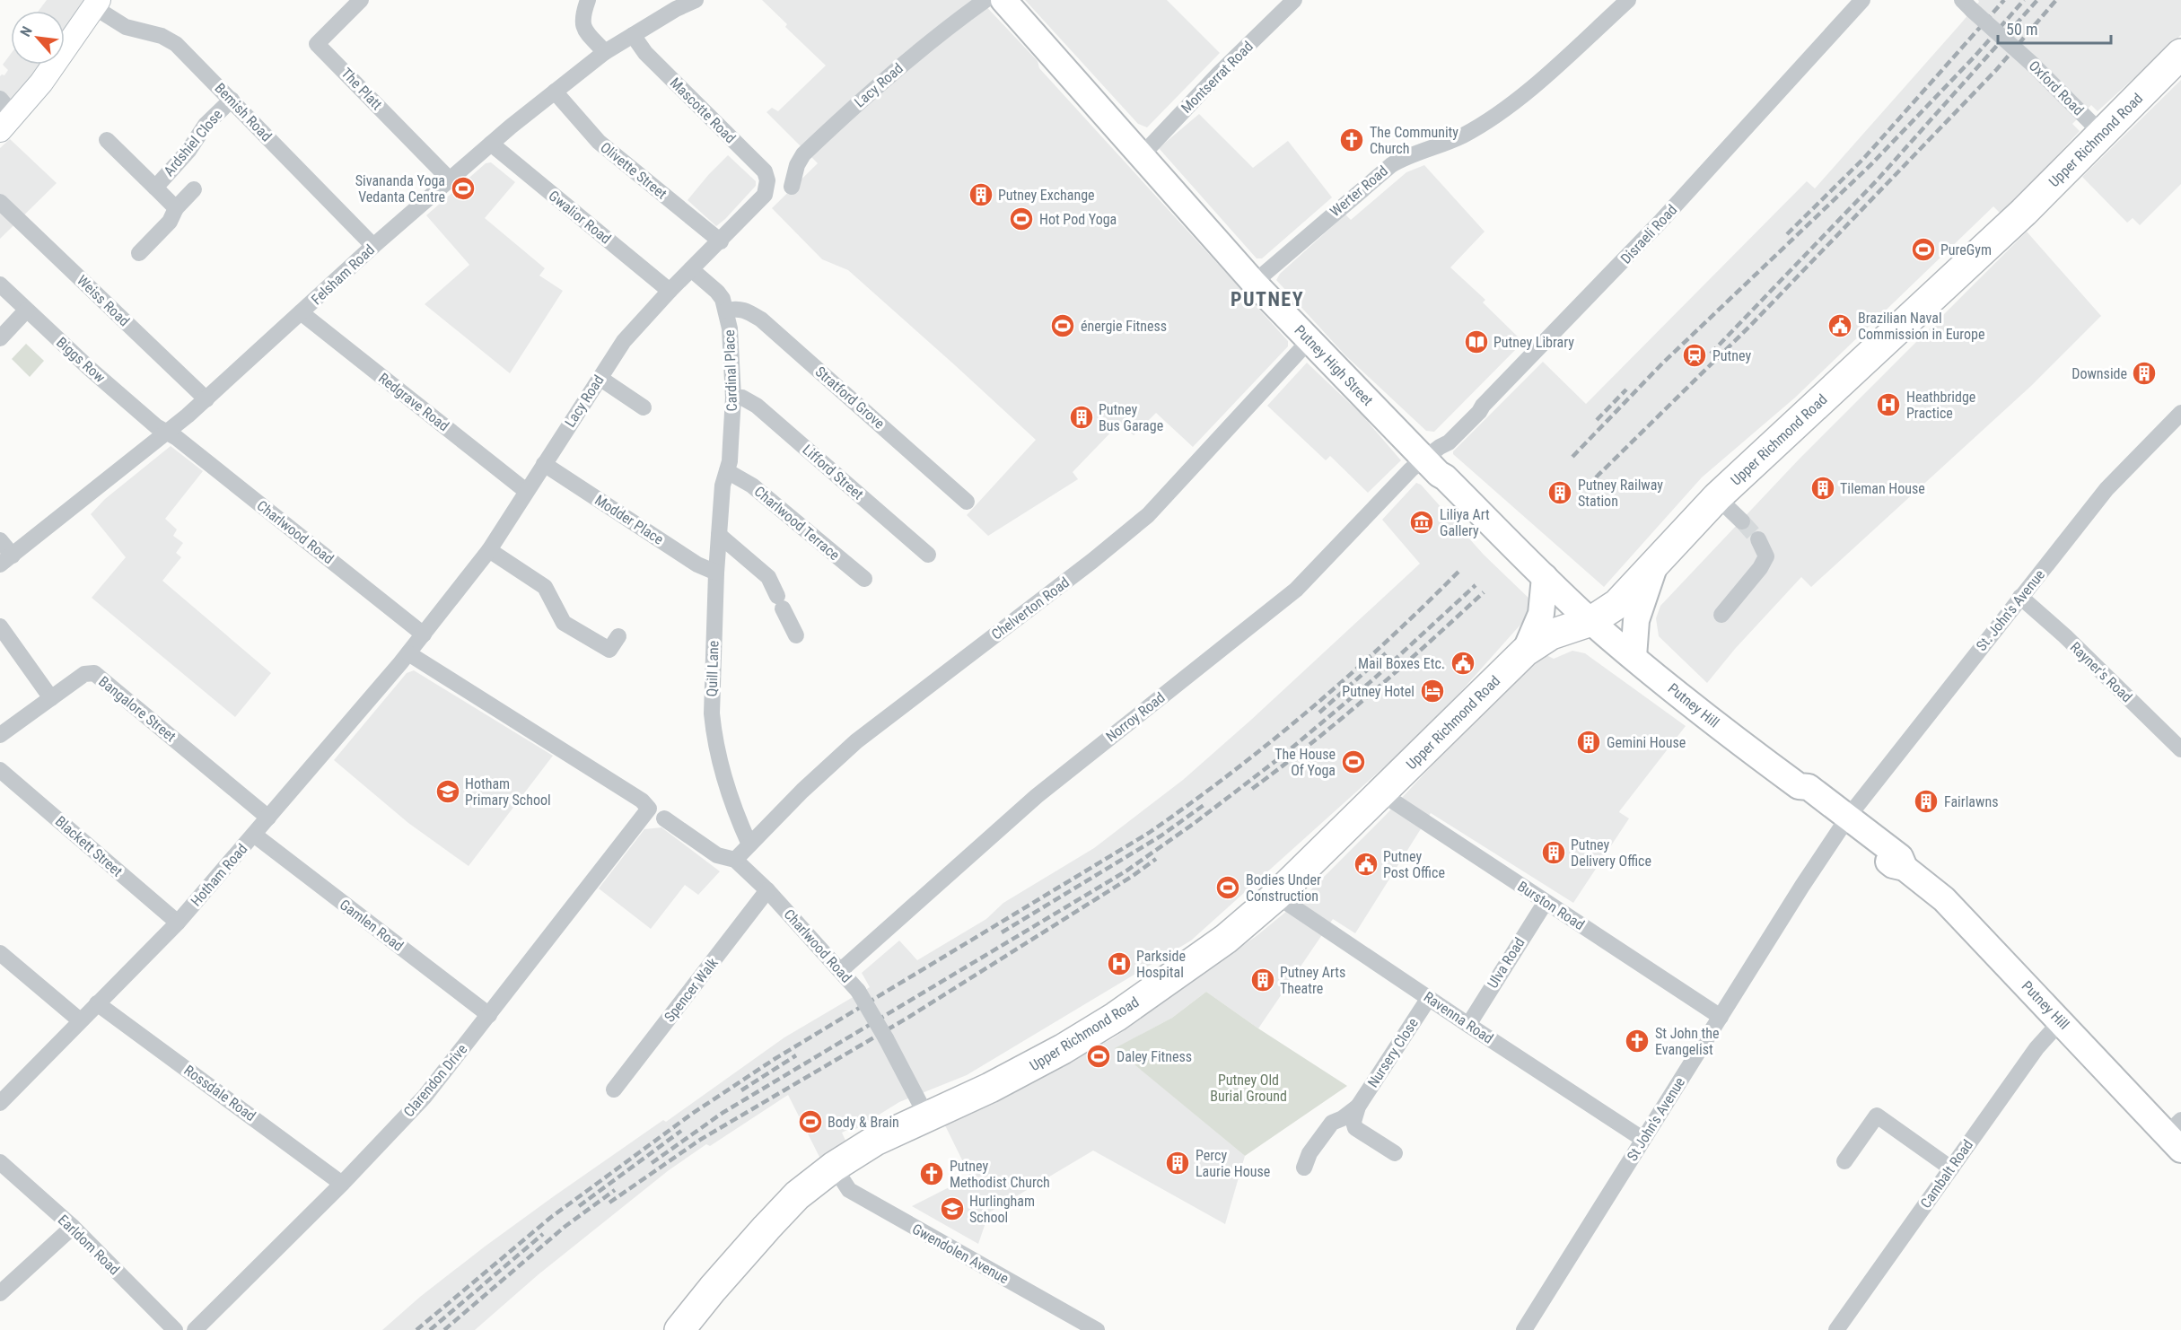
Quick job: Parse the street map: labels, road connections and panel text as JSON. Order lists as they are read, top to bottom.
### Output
{
  "streets": {
    "highway": ["Upper Richmond Road"],
    "main road": ["Putney High Street", "Putney Hill"],
    "street": [
      "Montserrat Road",
      "Lacy Road",
      "Oxford Road",
      "The Platt",
      "Mascotte Road",
      "Bemish Road",
      "Ardshiel Close",
      "Olivette Street",
      "Werter Road",
      "Gwalior Road",
      "Disraeli Road",
      "Felsham Road",
      "Weiss Road",
      "Biggs Row",
      "Cardinal Place",
      "Stratford Grove",
      "Redgrave Road",
      "Lifford Street",
      "Modder Place",
      "Charlwood Terrace",
      "Charlwood Road",
      "Chelverton Road",
      "St. John's Avenue",
      "Quill Lane",
      "Rayner's Road",
      "Bangalore Street",
      "Norroy Road",
      "Blackett Street",
      "Hotham Road",
      "Burston Road",
      "Gamlen Road",
      "Ulva Road",
      "Spencer Walk",
      "Ravenna Road",
      "Nursery Close",
      "Clarendon Drive",
      "Rossdale Road",
      "St John's Avenue",
      "Cambalt Road",
      "Earldom Road",
      "Gwendolen Avenue"
    ]
  },
  "crossings": [
    ["Montserrat Road", "Putney High Street"],
    ["Lacy Road", "Mascotte Road"],
    ["Lacy Road", "Olivette Street"],
    ["Lacy Road", "Gwalior Road"],
    ["Lacy Road", "Cardinal Place"],
    ["Lacy Road", "Redgrave Road"],
    ["Lacy Road", "Modder Place"],
    ["Lacy Road", "Charlwood Road"],
    ["Lacy Road", "Hotham Road"],
    ["Oxford Road", "Upper Richmond Road"],
    ["The Platt", "Felsham Road"],
    ["Mascotte Road", "Felsham Road"],
    ["Bemish Road", "Ardshiel Close"],
    ["Bemish Road", "Felsham Road"],
    ["Upper Richmond Road", "Putney High Street"],
    ["Upper Richmond Road", "Charlwood Road"],
    ["Upper Richmond Road", "Putney Hill"],
    ["Upper Richmond Road", "Burston Road"],
    ["Upper Richmond Road", "Ravenna Road"],
    ["Upper Richmond Road", "Gwendolen Avenue"],
    ["Olivette Street", "Felsham Road"],
    ["Werter Road", "Putney High Street"],
    ["Gwalior Road", "Felsham Road"],
    ["Disraeli Road", "Putney High Street"],
    ["Disraeli Road", "Norroy Road"],
    ["Felsham Road", "Weiss Road"],
    ["Felsham Road", "Biggs Row"],
    ["Felsham Road", "Redgrave Road"],
    ["Felsham Road", "Charlwood Road"],
    ["Biggs Row", "Charlwood Road"],
    ["Putney High Street", "Chelverton Road"],
    ["Putney High Street", "Putney Hill"],
    ["Putney High Street", "Norroy Road"],
    ["Cardinal Place", "Stratford Grove"],
    ["Cardinal Place", "Lifford Street"],
    ["Cardinal Place", "Charlwood Terrace"],
    ["Cardinal Place", "Quill Lane"],
    ["Modder Place", "Quill Lane"],
    ["Charlwood Terrace", "Quill Lane"],
    ["Charlwood Road", "Chelverton Road"],
    ["Charlwood Road", "Norroy Road"],
    ["Charlwood Road", "Hotham Road"],
    ["Charlwood Road", "Spencer Walk"],
    ["Chelverton Road", "Quill Lane"],
    ["St. John's Avenue", "Rayner's Road"],
    ["St. John's Avenue", "Putney Hill"],
    ["St. John's Avenue", "St John's Avenue"],
    ["Putney Hill", "St John's Avenue"],
    ["Putney Hill", "Cambalt Road"],
    ["Bangalore Street", "Hotham Road"],
    ["Blackett Street", "Hotham Road"],
    ["Hotham Road", "Gamlen Road"],
    ["Hotham Road", "Clarendon Drive"],
    ["Hotham Road", "Rossdale Road"],
    ["Burston Road", "Ulva Road"],
    ["Burston Road", "St John's Avenue"],
    ["Gamlen Road", "Clarendon Drive"],
    ["Ulva Road", "Ravenna Road"],
    ["Ravenna Road", "Nursery Close"],
    ["Ravenna Road", "St John's Avenue"],
    ["Clarendon Drive", "Rossdale Road"]
  ],
  "districts": ["PUTNEY"],
  "parks": ["Putney Old Burial Ground"],
  "places": {
    "church": ["The Community Church", "St John the Evangelist", "Putney Methodist Church"],
    "sports": [
      "Sivananda Yoga Vedanta Centre",
      "Hot Pod Yoga",
      "PureGym",
      "énergie Fitness",
      "The House Of Yoga",
      "Bodies Under Construction",
      "Daley Fitness",
      "Body & Brain"
    ],
    "building": [
      "Putney Exchange",
      "Downside",
      "Putney Bus Garage",
      "Tileman House",
      "Putney Railway Station",
      "Gemini House",
      "Fairlawns",
      "Putney Delivery Office",
      "Putney Arts Theatre",
      "Percy Laurie House"
    ],
    "public building": ["Brazilian Naval Commission in Europe", "Mail Boxes Etc.", "Putney Post Office"],
    "library": ["Putney Library"],
    "station": ["Putney"],
    "hospital": ["Heathbridge Practice", "Parkside Hospital"],
    "museum": ["Liliya Art Gallery"],
    "hotel": ["Putney Hotel"],
    "school or university": ["Hotham Primary School", "Hurlingham School"]
  },
  "scale_bar": "50 m",
  "north": "top left"
}
